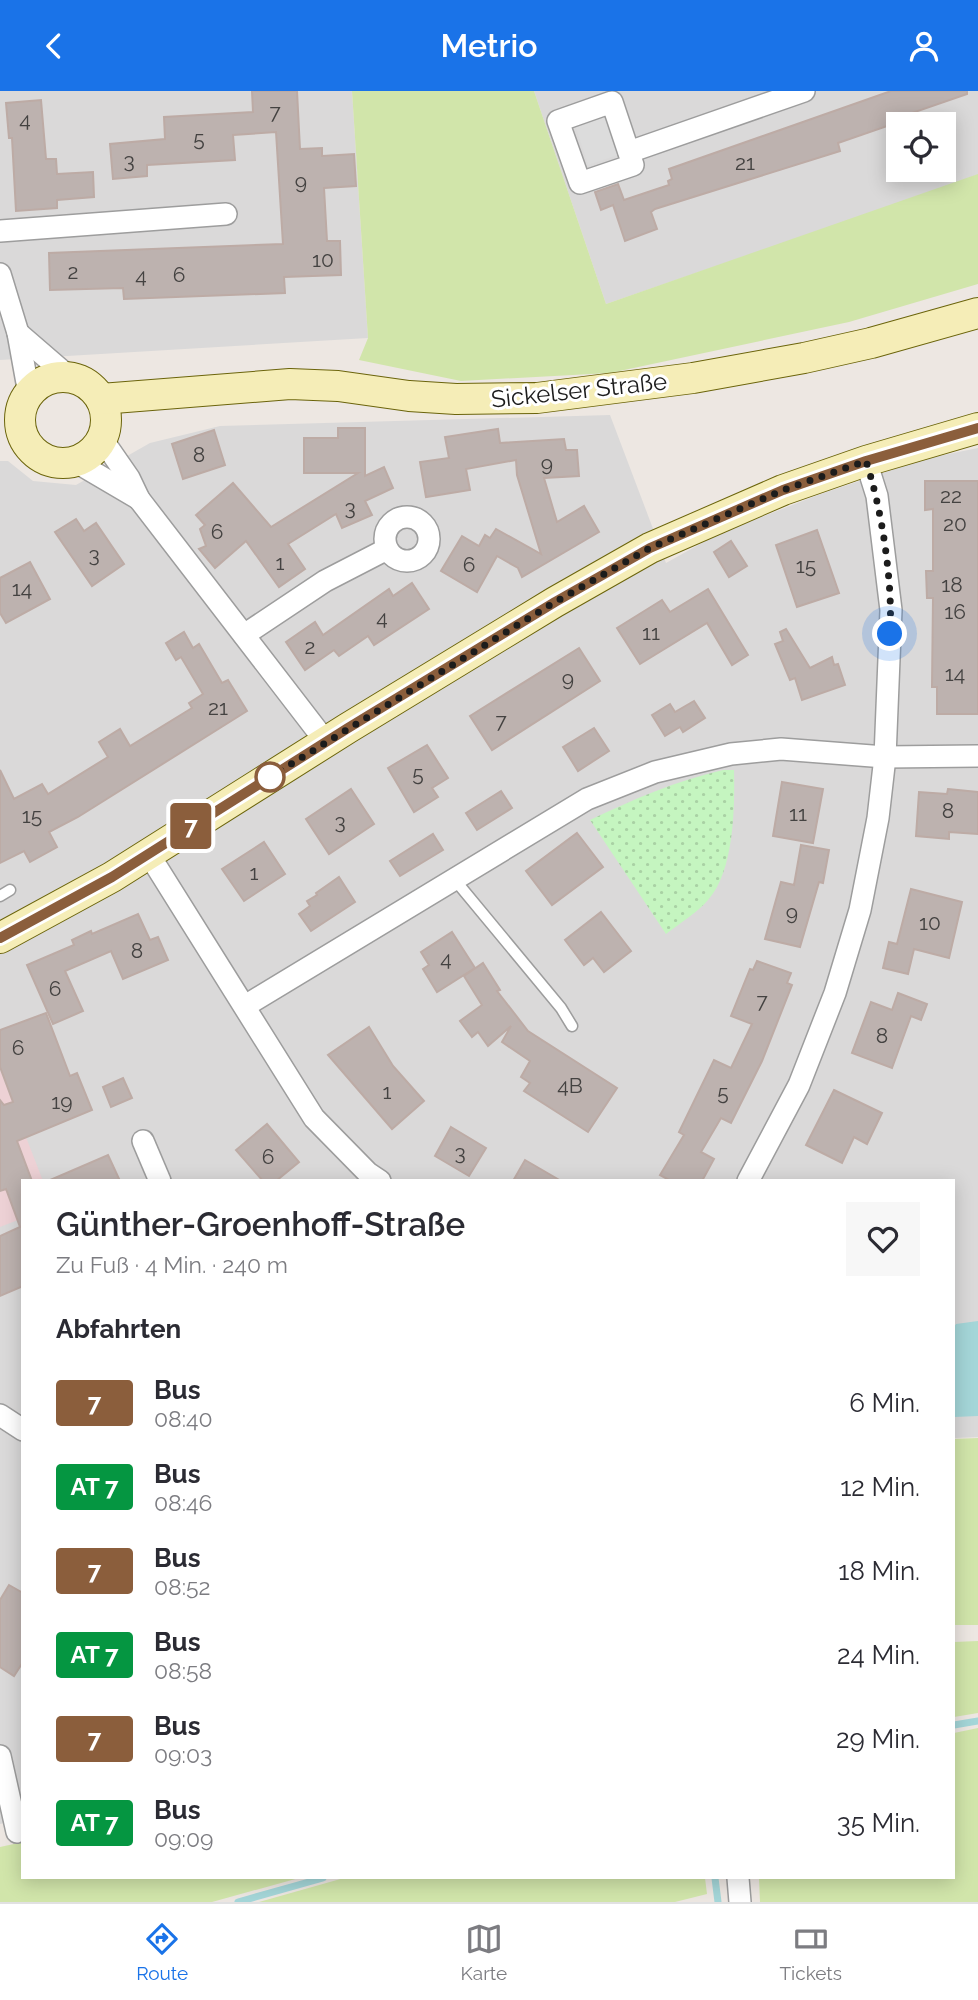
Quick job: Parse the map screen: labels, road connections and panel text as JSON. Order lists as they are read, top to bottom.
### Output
{
  "streets": {
    "main road": ["Sickelser Straße"]
  },
  "lines": ["bus line 7"],
  "house_numbers": [
    "7",
    "4",
    "5",
    "3",
    "21",
    "9",
    "10",
    "2",
    "6",
    "4",
    "8",
    "9",
    "22",
    "3",
    "20",
    "6",
    "3",
    "1",
    "6",
    "15",
    "18",
    "14",
    "16",
    "4",
    "11",
    "2",
    "14",
    "9",
    "21",
    "7",
    "5",
    "8",
    "11",
    "15",
    "3",
    "1",
    "9",
    "10",
    "8",
    "4",
    "6",
    "7",
    "8",
    "6",
    "4B",
    "1",
    "5",
    "19",
    "3",
    "6"
  ],
  "page": {
    "header": "Metrio",
    "on_map": "7",
    "heading": [
      ["Günther-Groenhoff-Straße", "Zu Fuß · 4 Min. · 240 m"],
      "Abfahrten"
    ],
    "list": [
      {
        "mark": "7",
        "name": "Bus",
        "note": "08:40",
        "value": "6 Min."
      },
      {
        "mark": "AT 7",
        "name": "Bus",
        "note": "08:46",
        "value": "12 Min."
      },
      {
        "mark": "7",
        "name": "Bus",
        "note": "08:52",
        "value": "18 Min."
      },
      {
        "mark": "AT 7",
        "name": "Bus",
        "note": "08:58",
        "value": "24 Min."
      },
      {
        "mark": "7",
        "name": "Bus",
        "note": "09:03",
        "value": "29 Min."
      },
      {
        "mark": "AT 7",
        "name": "Bus",
        "note": "09:09",
        "value": "35 Min."
      }
    ],
    "tabs": ["Route", "Karte", "Tickets"]
  }
}
